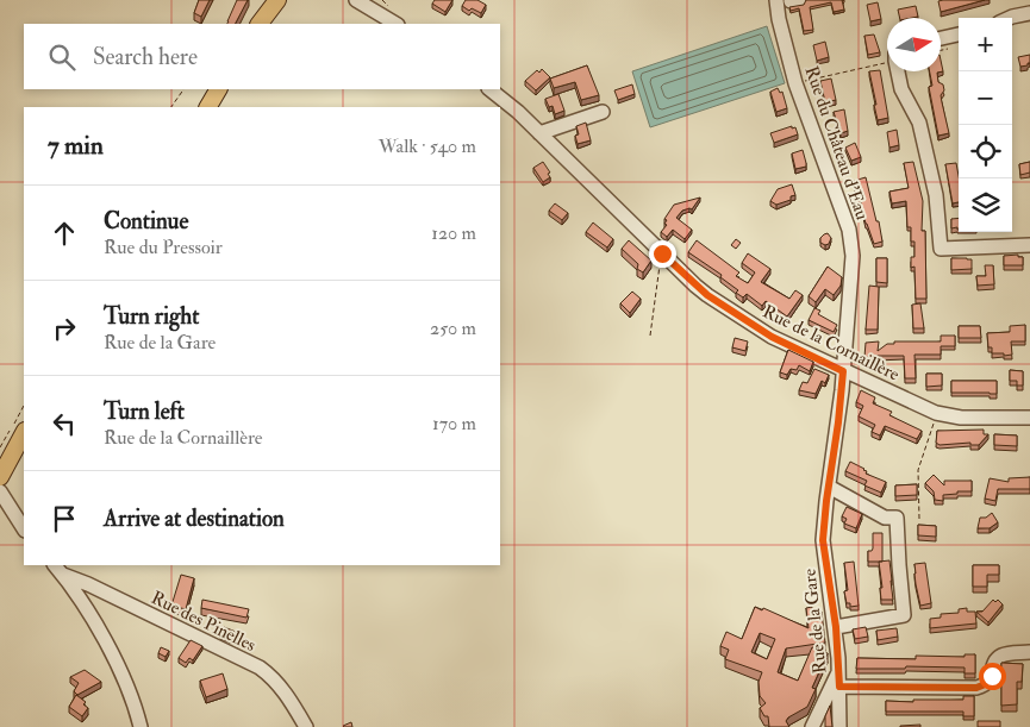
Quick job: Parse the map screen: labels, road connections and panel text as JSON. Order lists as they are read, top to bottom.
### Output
{
  "streets": {
    "street": [
      "Rue du Château d'Eau",
      "Rue de la Cornaillère",
      "Rue des Pinelles",
      "Rue de la Gare"
    ]
  },
  "crossings": [
    ["Rue du Château d'Eau", "Rue de la Cornaillère"],
    ["Rue du Château d'Eau", "Rue de la Gare"],
    ["Rue de la Cornaillère", "Rue de la Gare"]
  ],
  "north": "right",
  "page": {
    "map_buttons": ["+", "−"],
    "search": "Search here",
    "heading": ["7 min", "Walk · 540 m"],
    "list": [
      ["Continue", "Rue du Pressoir", "120 m"],
      ["Turn right", "Rue de la Gare", "250 m"],
      ["Turn left", "Rue de la Cornaillère", "170 m"],
      "Arrive at destination"
    ]
  }
}
